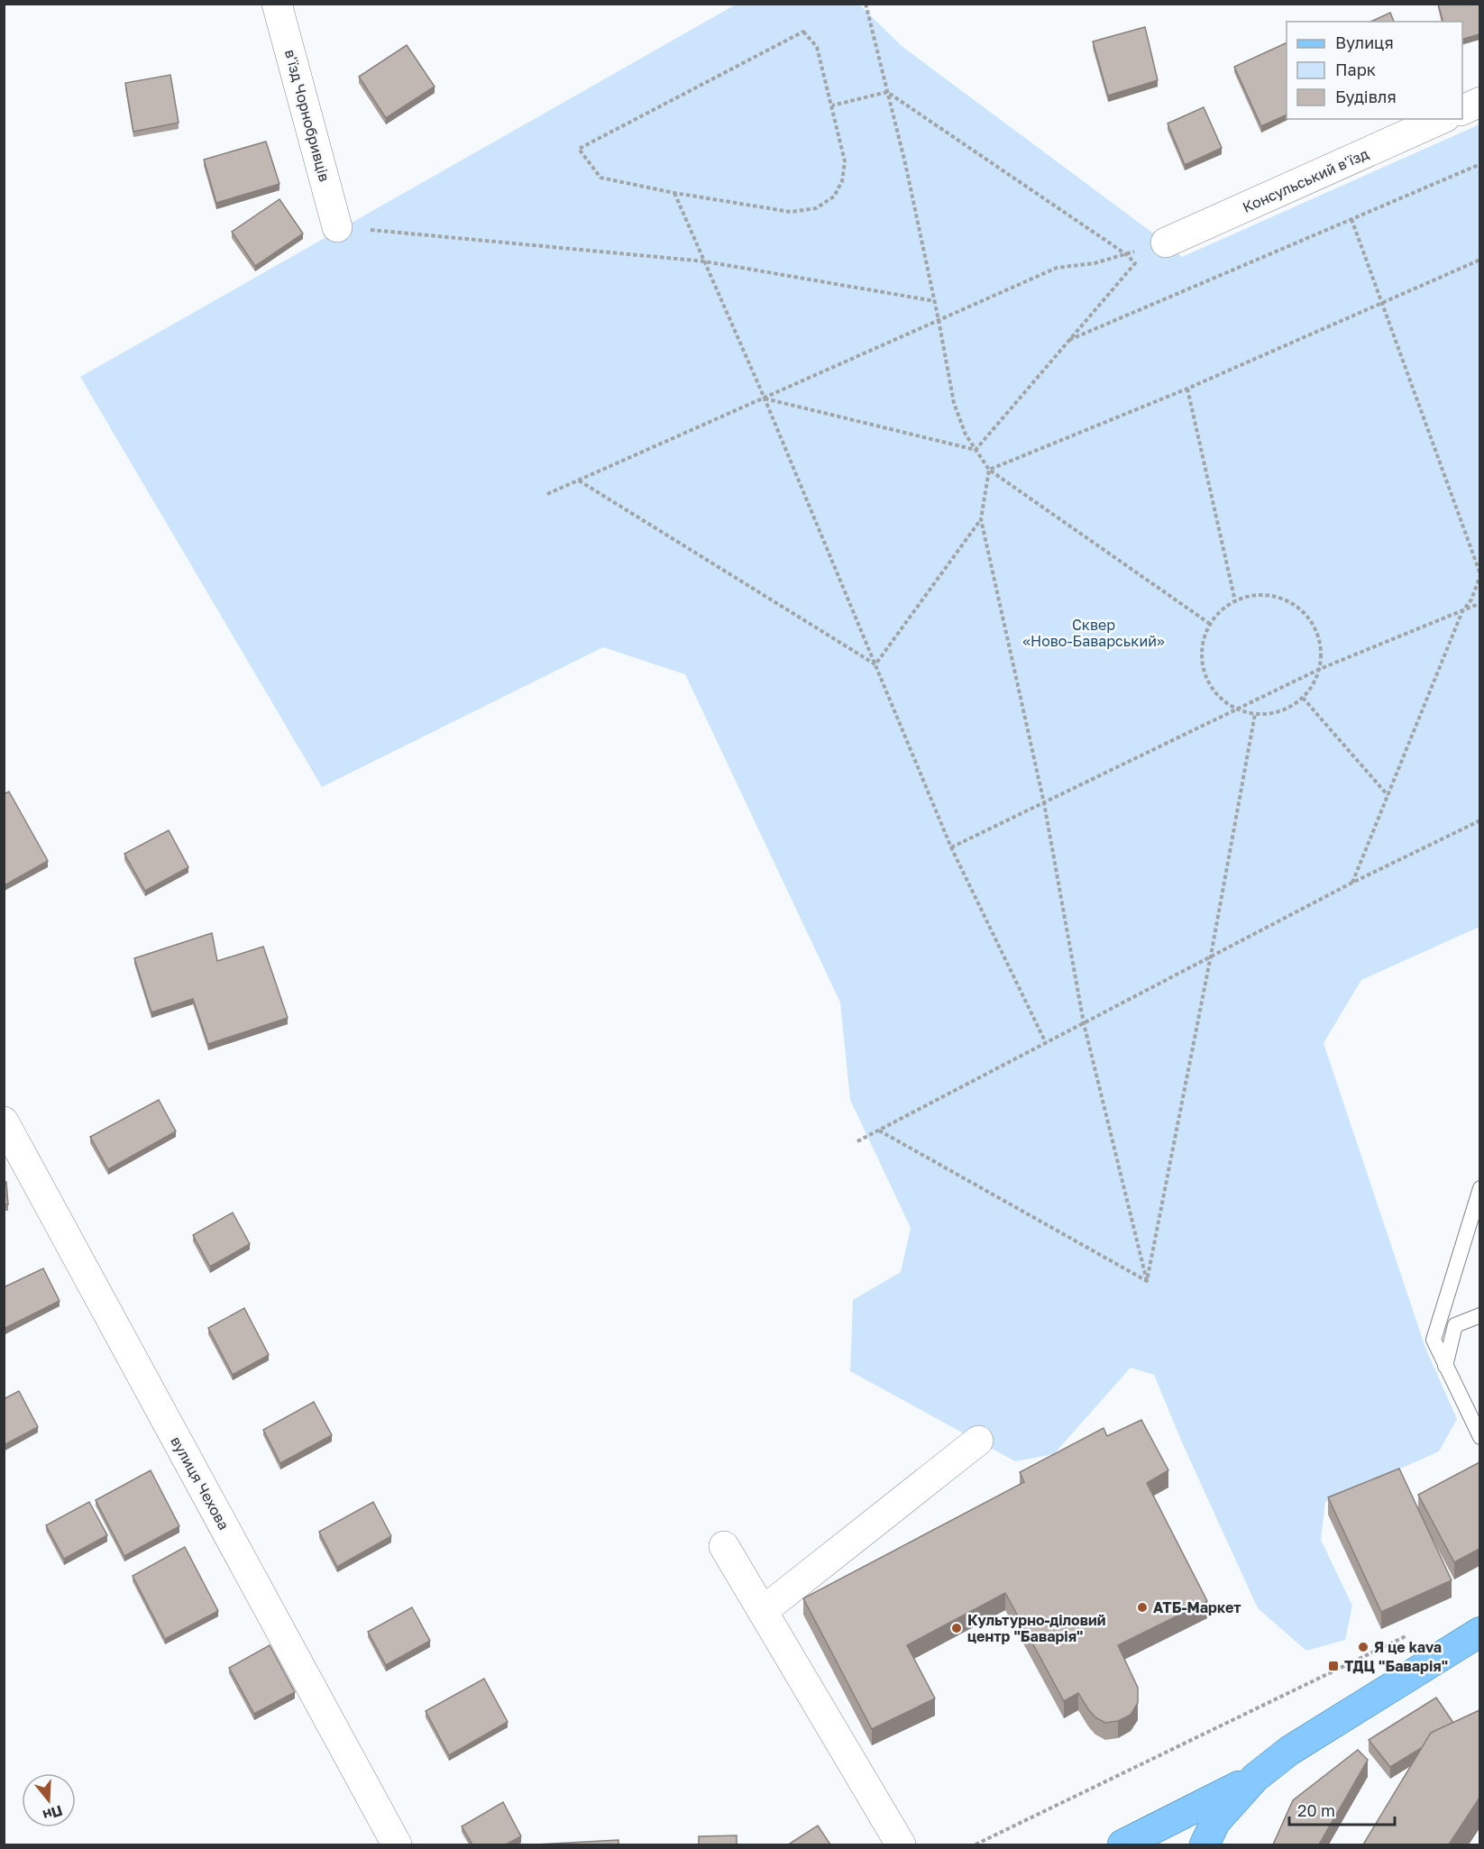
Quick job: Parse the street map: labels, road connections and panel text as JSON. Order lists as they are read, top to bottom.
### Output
{
  "streets": {
    "street": ["в'їзд Чорнобривців", "Консульський в'їзд", "вулиця Чехова"]
  },
  "parks": ["Сквер «Ново-Баварський»"],
  "places": {
    "other": ["АТБ-Маркет", "Культурно-діловий центр \"Баварія\"", "Я це kava"],
    "transit": ["ТДЦ \"Баварія\""]
  },
  "legend": ["Вулиця", "Парк", "Будівля"],
  "scale_bar": "20 m",
  "north": "bottom"
}
